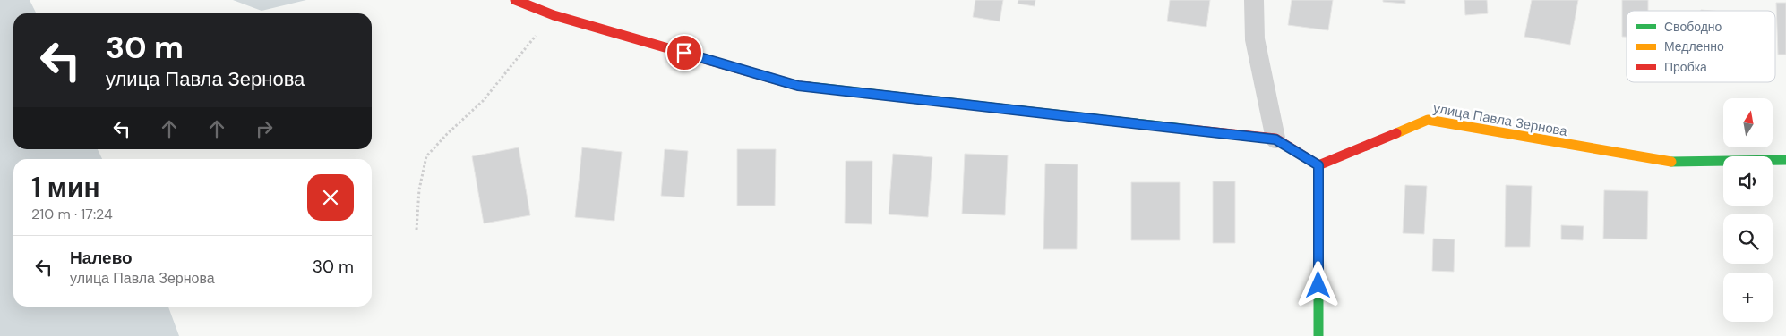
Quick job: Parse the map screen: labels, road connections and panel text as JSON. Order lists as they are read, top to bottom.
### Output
{
  "streets": {
    "street": ["улица Павла Зернова"]
  },
  "legend": ["Свободно", "Медленно", "Пробка"],
  "north": "top",
  "page": {
    "turn": ["30 m", "улица Павла Зернова"],
    "map_buttons": "+",
    "heading": ["1 мин", "210 m · 17:24"],
    "list": [
      {
        "name": "Налево",
        "note": "улица Павла Зернова",
        "value": "30 m"
      }
    ]
  }
}
